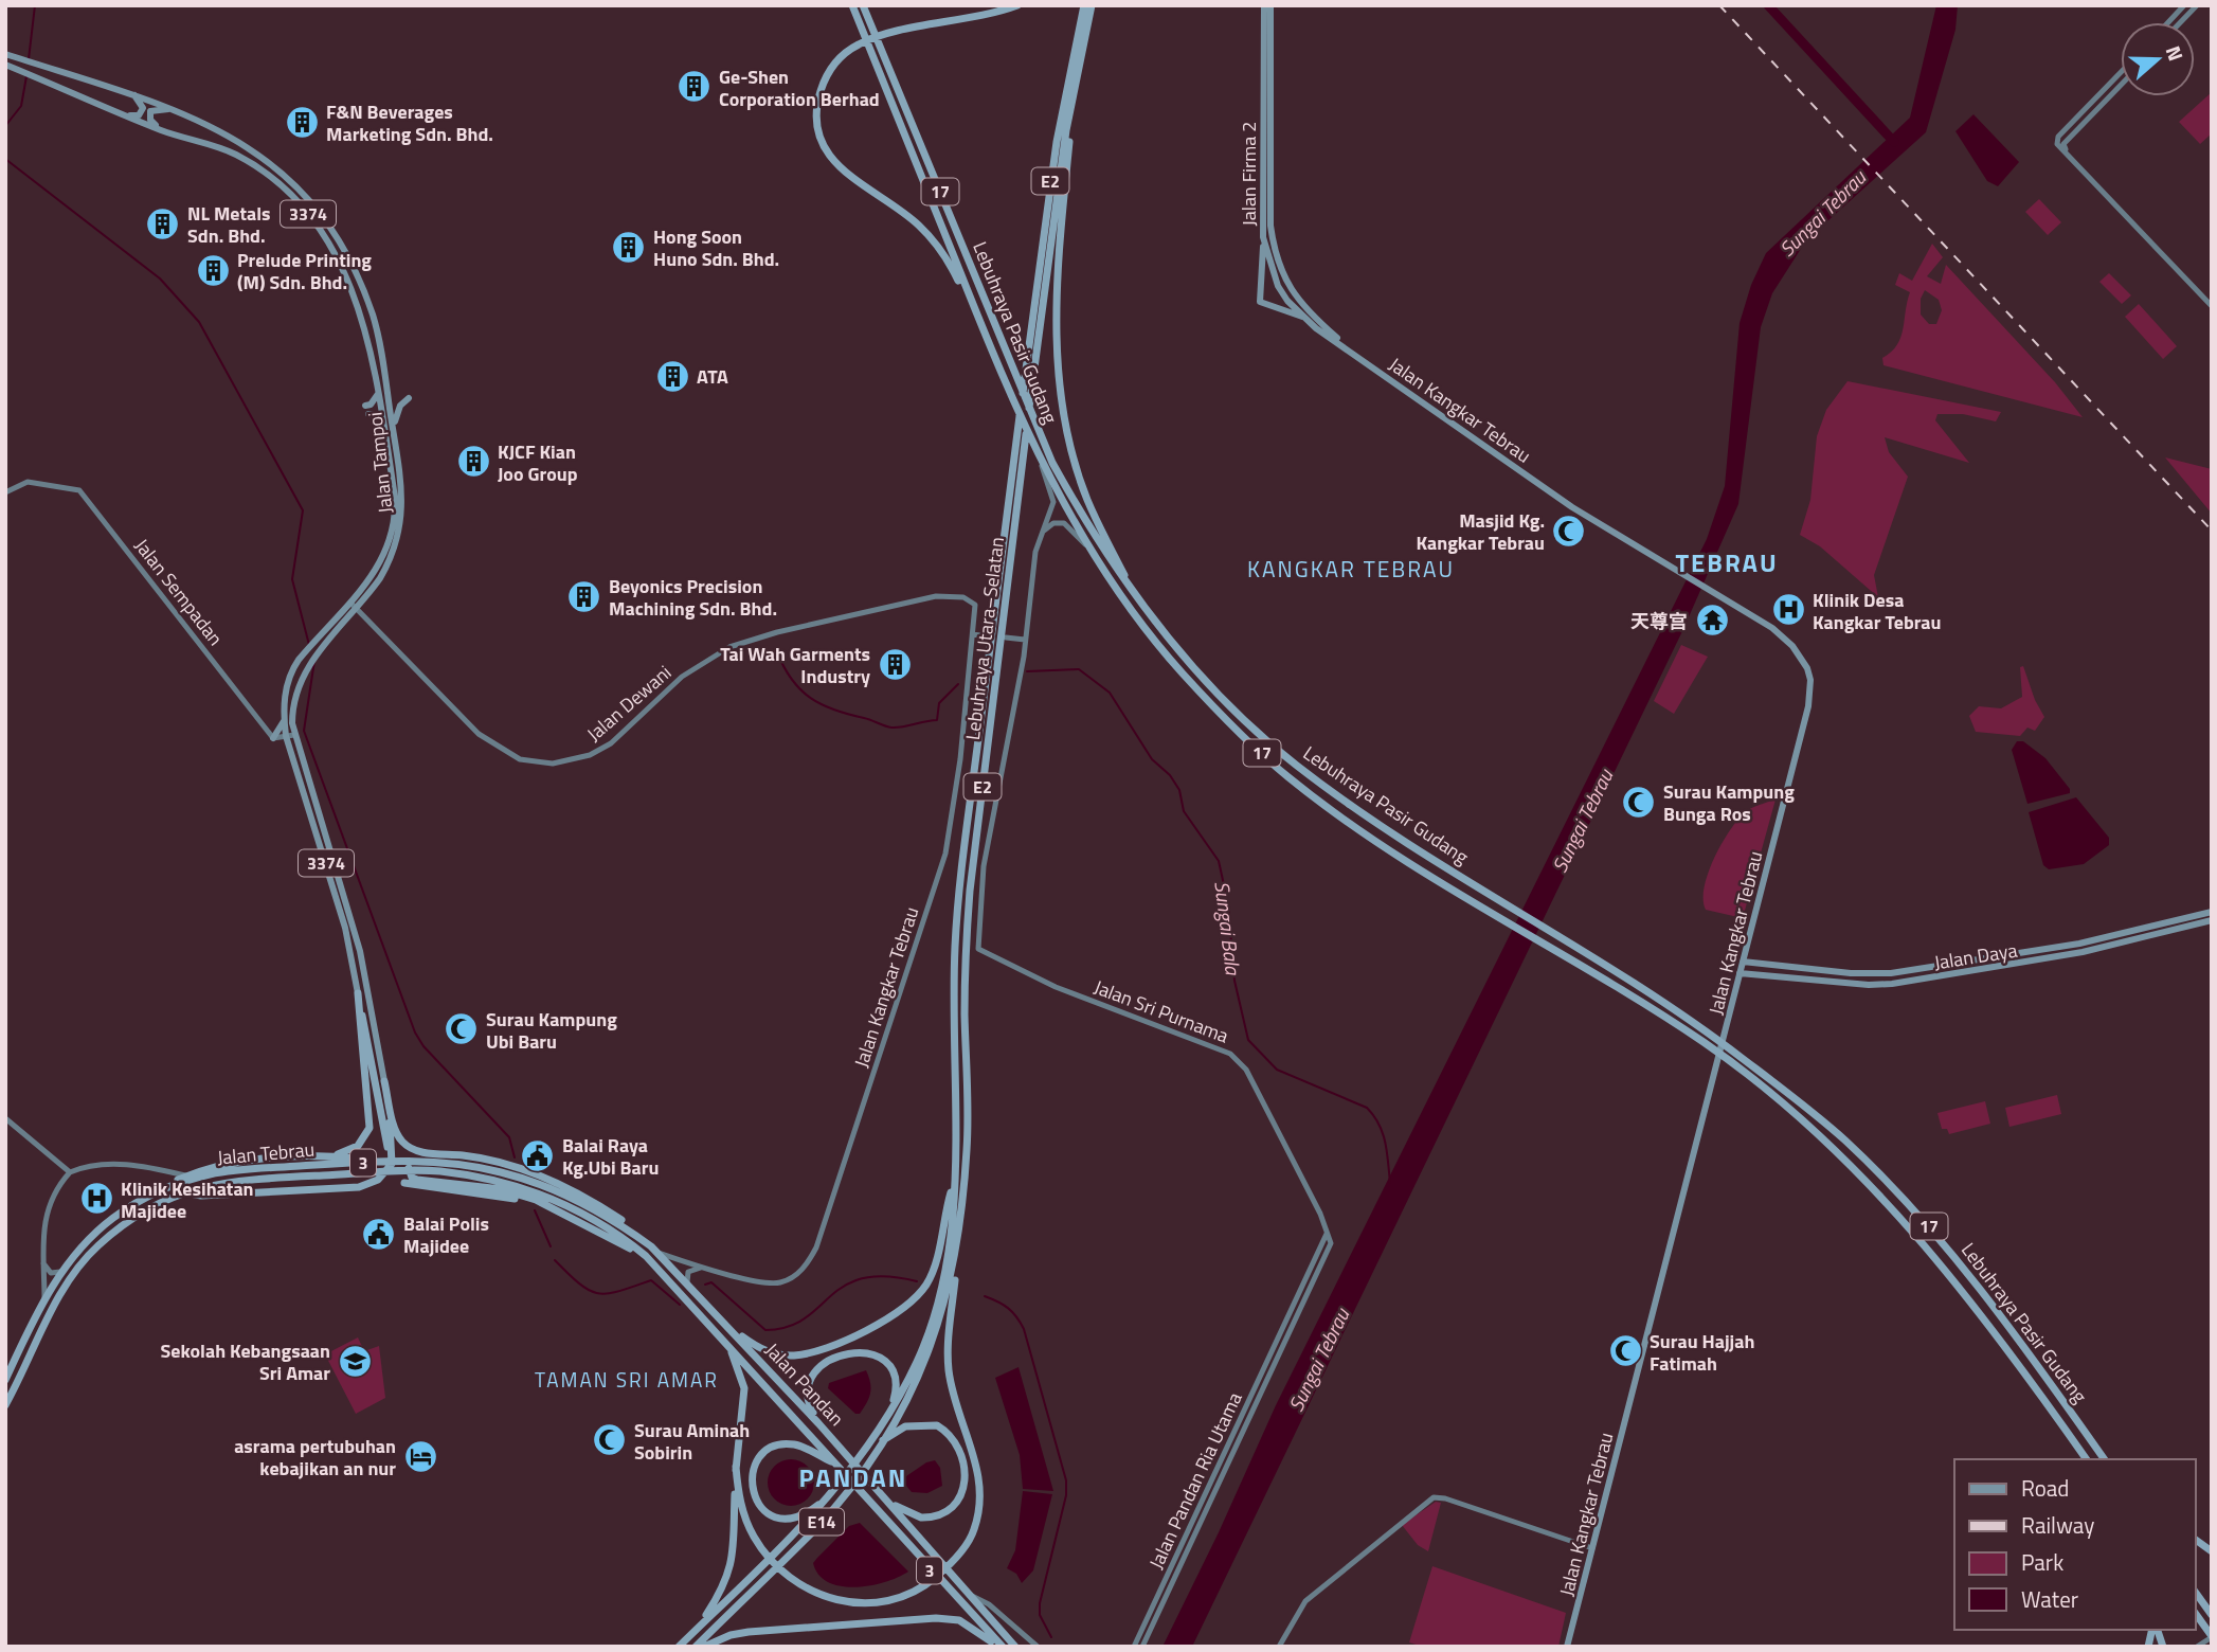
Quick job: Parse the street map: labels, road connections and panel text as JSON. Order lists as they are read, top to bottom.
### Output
{
  "streets": {
    "highway": [
      "E2",
      "17",
      "Lebuhraya Pasir Gudang",
      "Lebuhraya Utara–Selatan",
      "Jalan Tebrau",
      "3",
      "Jalan Pandan",
      "E14"
    ],
    "main road": [
      "Jalan Firma 2",
      "3374",
      "Jalan Kangkar Tebrau",
      "Jalan Tampoi",
      "Jalan Daya"
    ],
    "street": [
      "Jalan Sempadan",
      "Jalan Dewani",
      "Jalan Sri Purnama",
      "Jalan Pandan Ria Utama"
    ]
  },
  "crossings": [
    ["Jalan Firma 2", "Jalan Kangkar Tebrau"],
    ["E2", "Lebuhraya Utara–Selatan"],
    ["E2", "E14"],
    ["Jalan Kangkar Tebrau", "Jalan Dewani"],
    ["Jalan Kangkar Tebrau", "Jalan Daya"],
    ["Jalan Kangkar Tebrau", "Jalan Pandan"],
    ["Jalan Tampoi", "Jalan Dewani"],
    ["Lebuhraya Utara–Selatan", "E14"],
    ["Jalan Sri Purnama", "Jalan Pandan Ria Utama"],
    ["Jalan Tebrau", "Jalan Pandan"]
  ],
  "districts": [
    "TEBRAU",
    "KANGKAR TEBRAU",
    "TAMAN SRI AMAR",
    "PANDAN"
  ],
  "water": ["Sungai Tebrau", "Sungai Bala"],
  "places": {
    "building": [
      "Ge-Shen Corporation Berhad",
      "F&N Beverages Marketing Sdn. Bhd.",
      "NL Metals Sdn. Bhd.",
      "Hong Soon Huno Sdn. Bhd.",
      "Prelude Printing (M) Sdn. Bhd.",
      "ATA",
      "KJCF Kian Joo Group",
      "Beyonics Precision Machining Sdn. Bhd.",
      "Tai Wah Garments Industry"
    ],
    "mosque": [
      "Masjid Kg. Kangkar Tebrau",
      "Surau Kampung Bunga Ros",
      "Surau Kampung Ubi Baru",
      "Surau Hajjah Fatimah",
      "Surau Aminah Sobirin"
    ],
    "hospital": ["Klinik Desa Kangkar Tebrau", "Klinik Kesihatan Majidee"],
    "temple": ["天尊宫"],
    "public building": ["Balai Raya Kg.Ubi Baru", "Balai Polis Majidee"],
    "school or university": ["Sekolah Kebangsaan Sri Amar"],
    "hotel": ["asrama pertubuhan kebajikan an nur"]
  },
  "legend": [
    "Road",
    "Railway",
    "Park",
    "Water"
  ],
  "north": "right"
}
